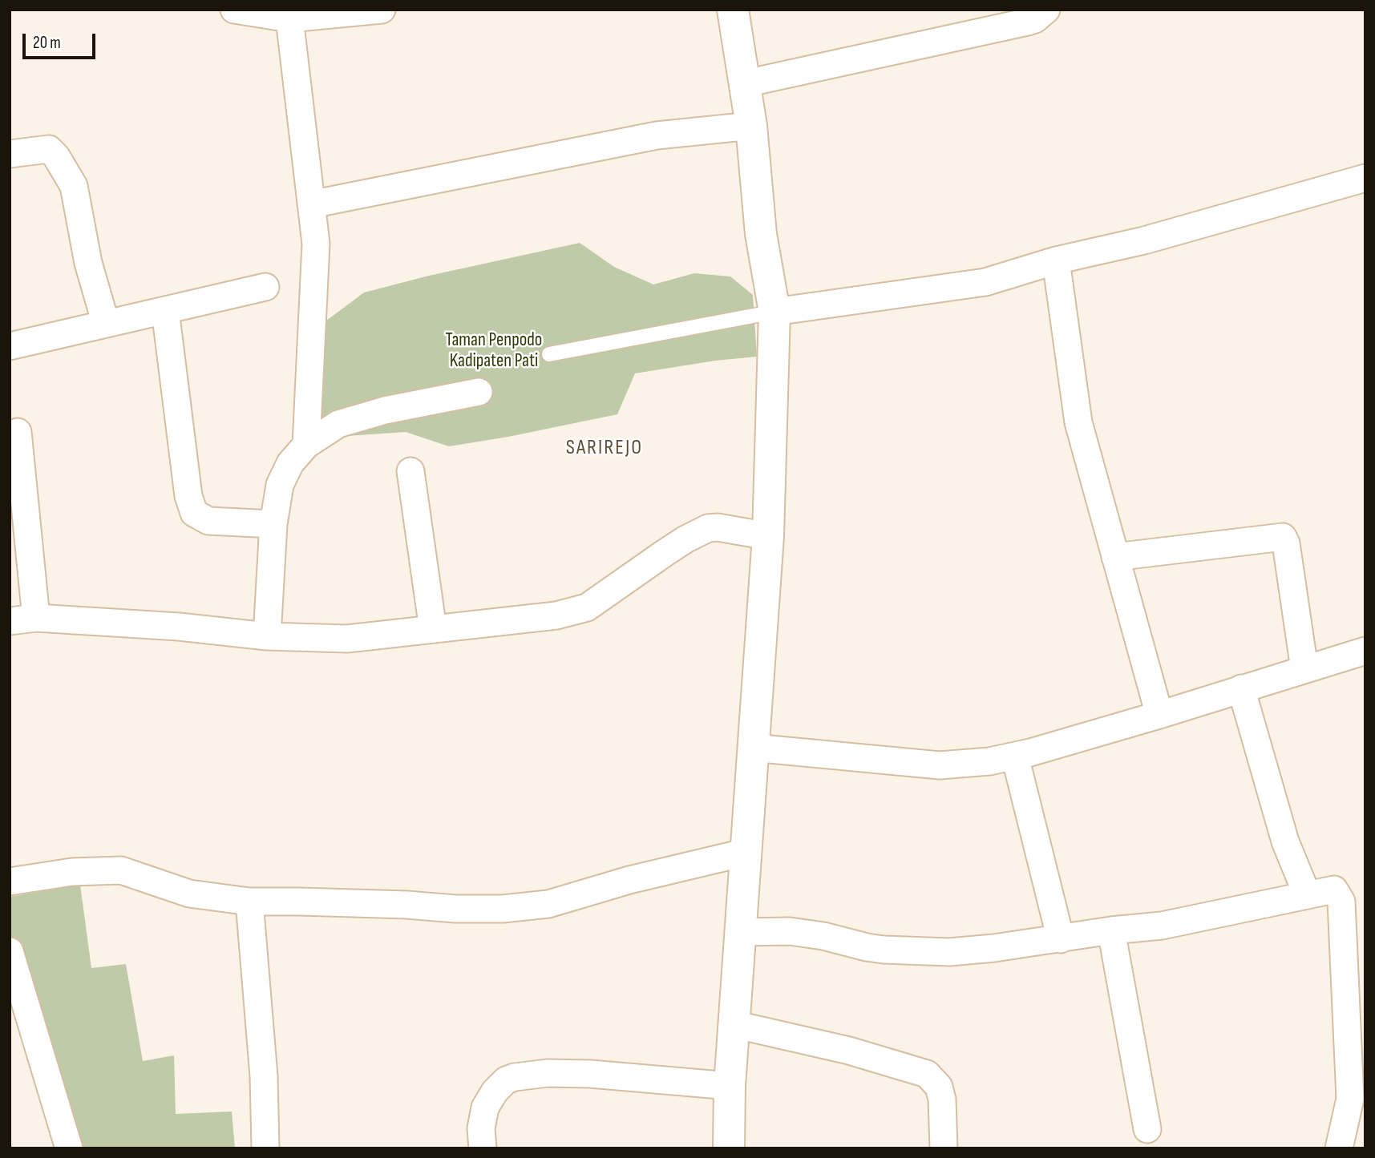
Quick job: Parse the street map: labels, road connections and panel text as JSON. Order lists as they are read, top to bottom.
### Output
{
  "districts": ["SARIREJO"],
  "parks": ["Taman Penpodo Kadipaten Pati"],
  "scale_bar": "20 m"
}
